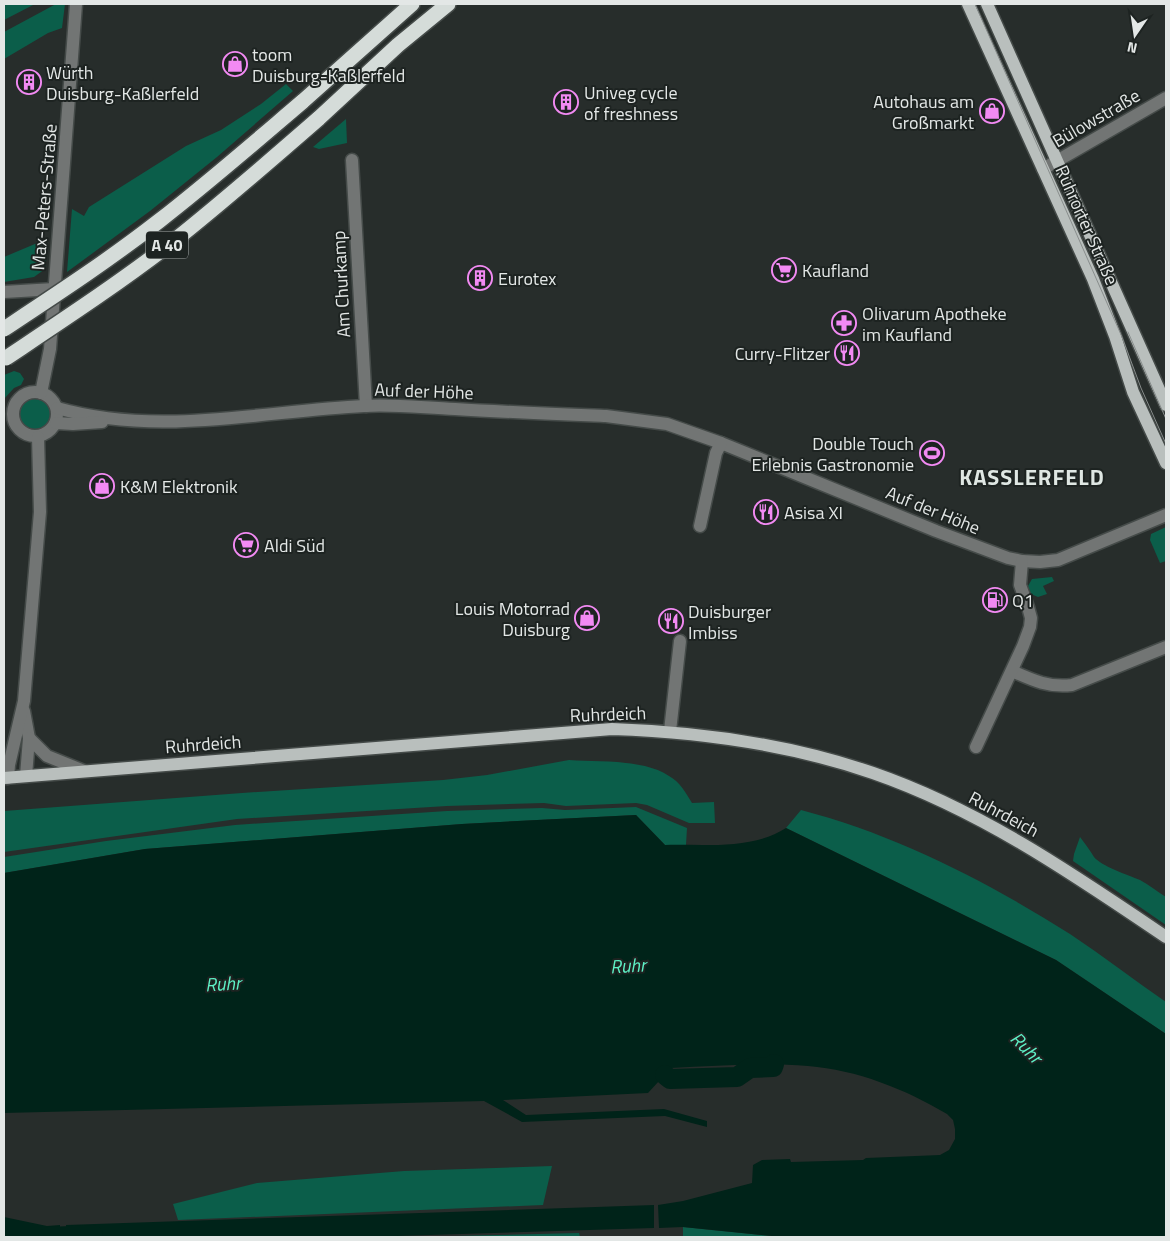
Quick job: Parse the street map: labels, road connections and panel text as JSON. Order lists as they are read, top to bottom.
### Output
{
  "streets": {
    "highway": ["A 40"],
    "main road": ["Ruhrorter Straße", "Ruhrdeich"],
    "street": [
      "Bülowstraße",
      "Max-Peters-Straße",
      "Am Churkamp",
      "Auf der Höhe"
    ]
  },
  "crossings": [
    ["Bülowstraße", "Ruhrorter Straße"],
    ["Max-Peters-Straße", "Auf der Höhe"],
    ["Am Churkamp", "Auf der Höhe"]
  ],
  "districts": ["KASSLERFELD"],
  "water": ["Ruhr"],
  "places": {
    "shop": [
      "toom Duisburg-Kaßlerfeld",
      "Autohaus am Großmarkt",
      "K&M Elektronik",
      "Louis Motorrad Duisburg"
    ],
    "building": ["Würth Duisburg-Kaßlerfeld", "Univeg cycle of freshness", "Eurotex"],
    "supermarket": ["Kaufland", "Aldi Süd"],
    "pharmacy": ["Olivarum Apotheke im Kaufland"],
    "restaurant": ["Curry-Flitzer", "Asisa XI", "Duisburger Imbiss"],
    "sports": ["Double Touch Erlebnis Gastronomie"],
    "fuel station": ["Q1"]
  },
  "north": "bottom"
}
